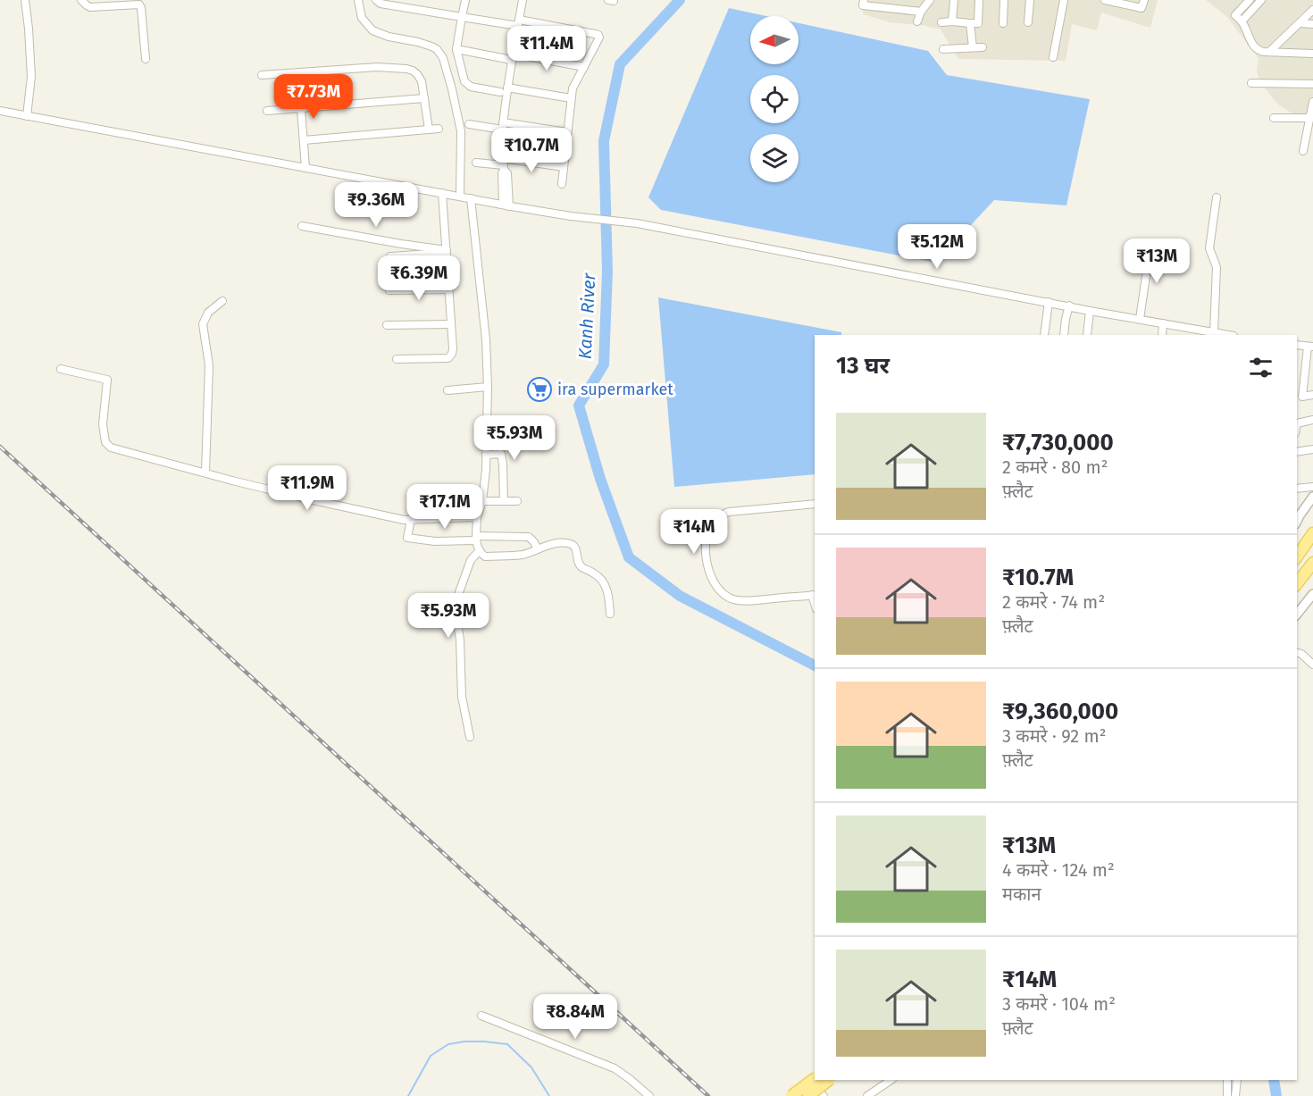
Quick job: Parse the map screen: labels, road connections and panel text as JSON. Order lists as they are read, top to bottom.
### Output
{
  "water": ["Kanh River"],
  "places": {
    "supermarket": ["ira supermarket"]
  },
  "north": "left",
  "page": {
    "price": [
      "₹11.4M",
      "₹7.73M",
      "₹10.7M",
      "₹9.36M",
      "₹5.12M",
      "₹13M",
      "₹6.39M",
      "₹5.93M",
      "₹11.9M",
      "₹17.1M",
      "₹14M",
      "₹5.93M",
      "₹8.84M"
    ],
    "heading": "13 घर",
    "list": [
      {
        "name": "₹7,730,000",
        "note": "2 कमरे · 80 m² · फ़्लैट"
      },
      {
        "name": "₹10.7M",
        "note": "2 कमरे · 74 m² · फ़्लैट"
      },
      {
        "name": "₹9,360,000",
        "note": "3 कमरे · 92 m² · फ़्लैट"
      },
      {
        "name": "₹13M",
        "note": "4 कमरे · 124 m² · मकान"
      },
      {
        "name": "₹14M",
        "note": "3 कमरे · 104 m² · फ़्लैट"
      }
    ]
  }
}
